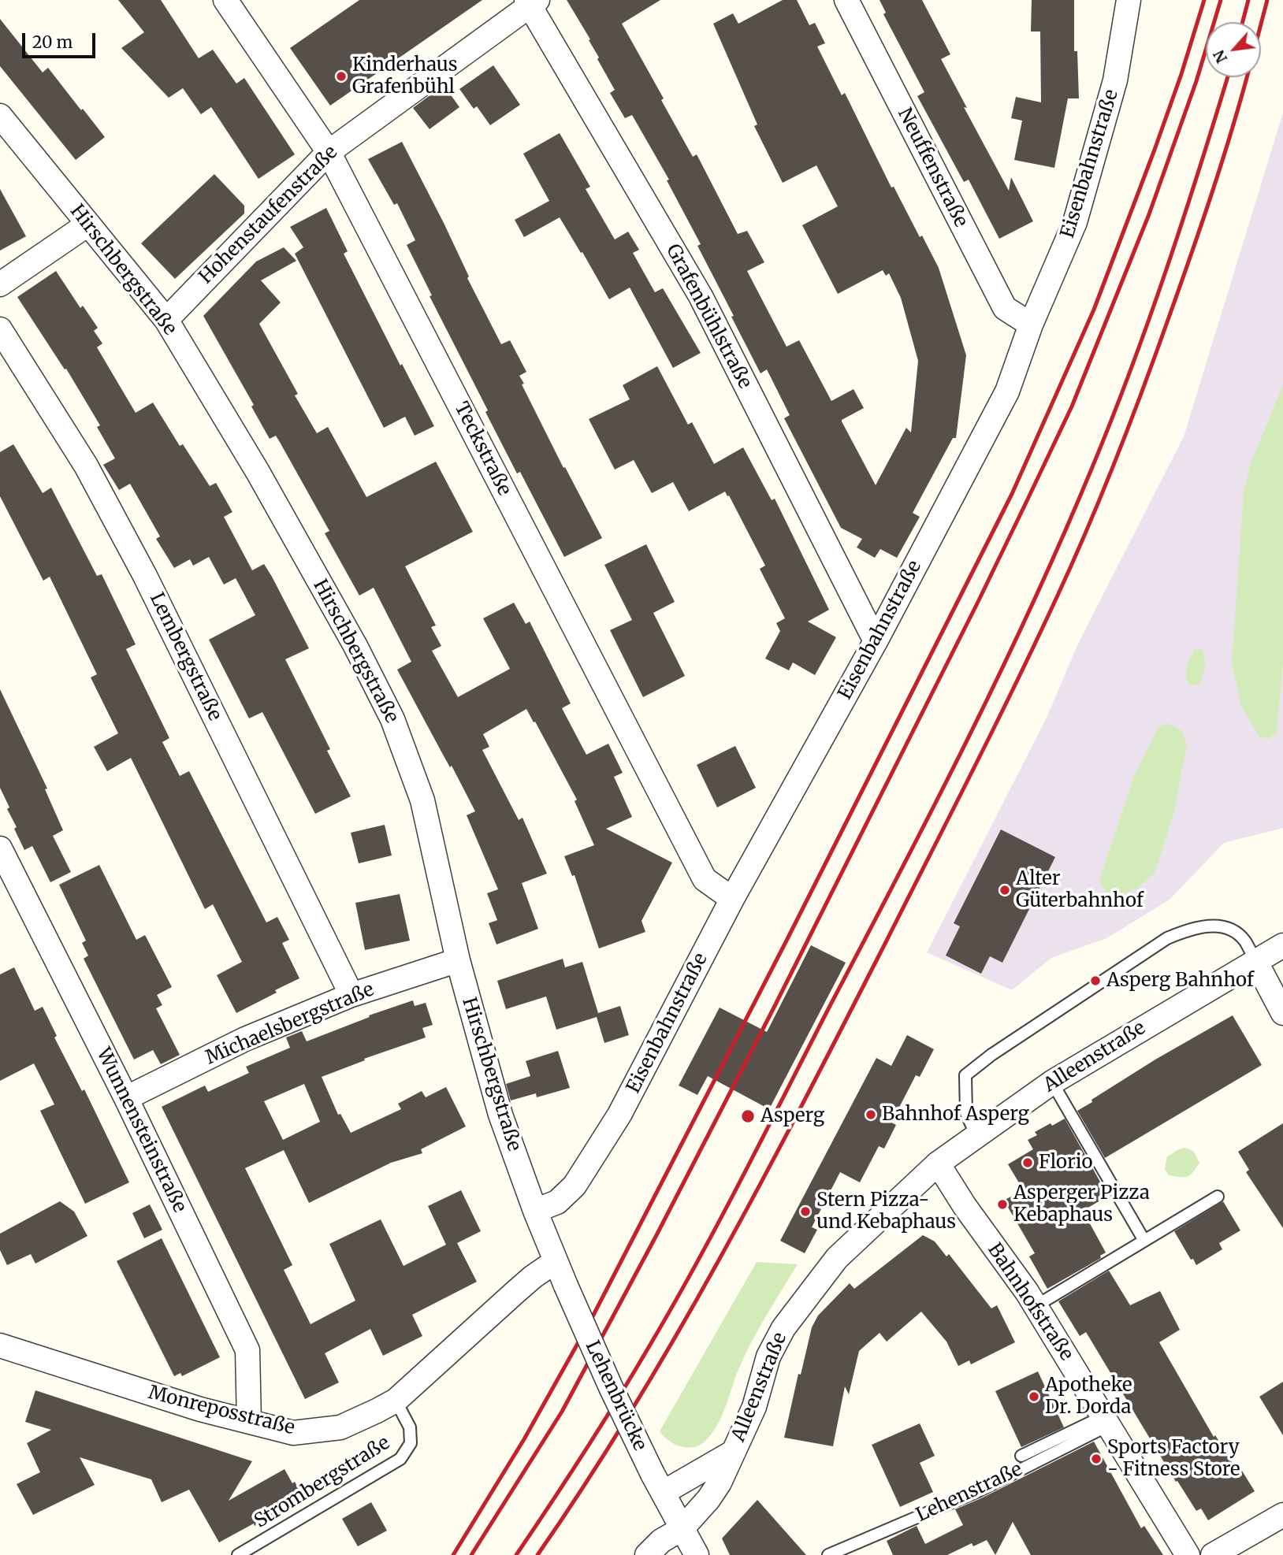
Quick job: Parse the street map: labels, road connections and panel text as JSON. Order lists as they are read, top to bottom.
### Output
{
  "streets": {
    "street": [
      "Eisenbahnstraße",
      "Neuffenstraße",
      "Hohenstaufenstraße",
      "Hirschbergstraße",
      "Grafenbühlstraße",
      "Teckstraße",
      "Lembergstraße",
      "Michaelsbergstraße",
      "Alleenstraße",
      "Wunnensteinstraße",
      "Bahnhofstraße",
      "Lehenbrücke",
      "Monreposstraße"
    ],
    "lane": ["Strombergstraße", "Lehenstraße"]
  },
  "crossings": [
    ["Eisenbahnstraße", "Neuffenstraße"],
    ["Eisenbahnstraße", "Hirschbergstraße"],
    ["Eisenbahnstraße", "Grafenbühlstraße"],
    ["Eisenbahnstraße", "Teckstraße"],
    ["Hohenstaufenstraße", "Hirschbergstraße"],
    ["Hohenstaufenstraße", "Grafenbühlstraße"],
    ["Hohenstaufenstraße", "Teckstraße"],
    ["Hirschbergstraße", "Michaelsbergstraße"],
    ["Hirschbergstraße", "Lehenbrücke"],
    ["Hirschbergstraße", "Monreposstraße"],
    ["Lembergstraße", "Michaelsbergstraße"],
    ["Michaelsbergstraße", "Wunnensteinstraße"],
    ["Alleenstraße", "Bahnhofstraße"],
    ["Alleenstraße", "Lehenbrücke"],
    ["Wunnensteinstraße", "Monreposstraße"],
    ["Bahnhofstraße", "Lehenstraße"],
    ["Lehenbrücke", "Monreposstraße"],
    ["Monreposstraße", "Strombergstraße"]
  ],
  "places": [
    "Kinderhaus Grafenbühl",
    "Alter Güterbahnhof",
    "Asperg Bahnhof",
    "Bahnhof Asperg",
    "Asperg",
    "Florio",
    "Asperger Pizza Kebaphaus",
    "Stern Pizza- und Kebaphaus",
    "Apotheke Dr. Dorda",
    "Sports Factory - Fitness Store"
  ],
  "scale_bar": "20 m",
  "north": "bottom left"
}
